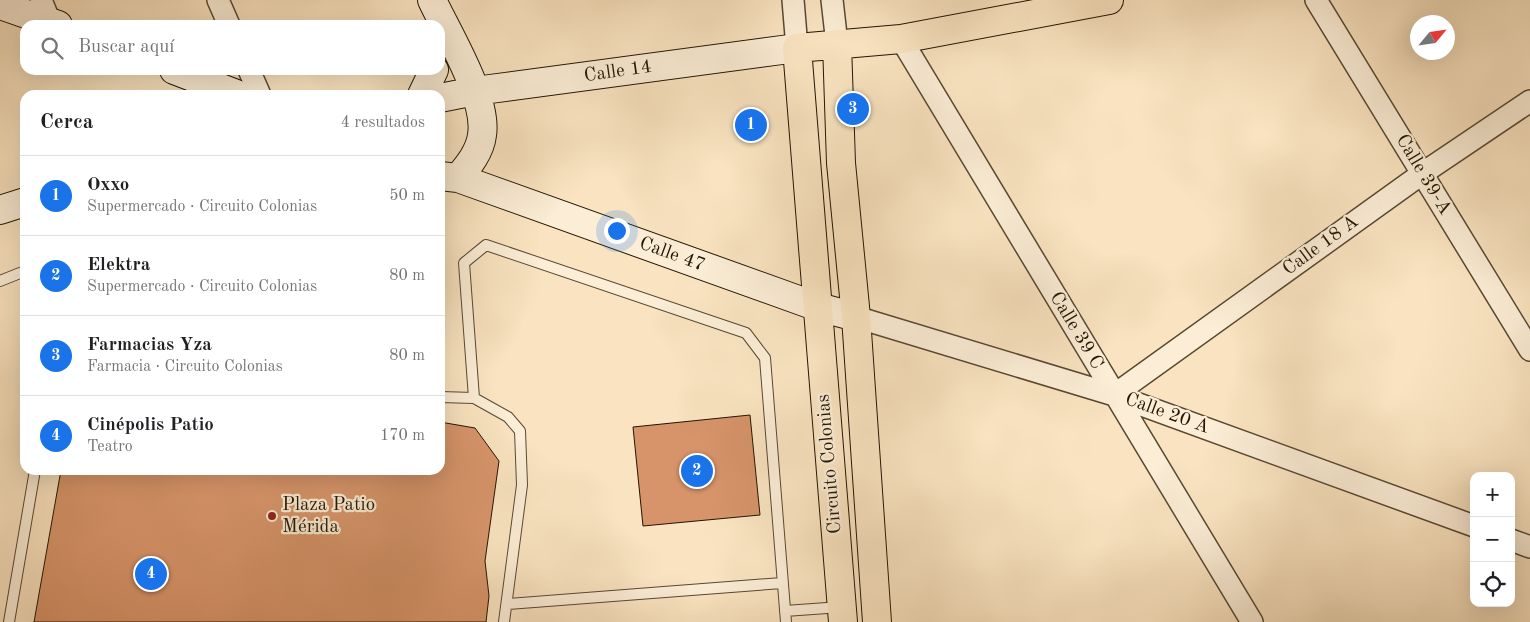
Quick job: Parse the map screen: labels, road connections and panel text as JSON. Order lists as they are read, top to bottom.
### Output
{
  "streets": {
    "main road": ["Circuito Colonias"],
    "street": [
      "Calle 14",
      "Calle 39-A",
      "Calle 18 A",
      "Calle 47",
      "Calle 39 C",
      "Calle 20 A"
    ]
  },
  "crossings": [
    ["Calle 14", "Circuito Colonias"],
    ["Calle 39-A", "Calle 18 A"],
    ["Calle 18 A", "Calle 39 C"],
    ["Calle 18 A", "Calle 20 A"],
    ["Calle 47", "Circuito Colonias"],
    ["Calle 39 C", "Calle 20 A"],
    ["Calle 20 A", "Circuito Colonias"]
  ],
  "places": ["Plaza Patio Mérida"],
  "north": "top right",
  "page": {
    "search": "Buscar aquí",
    "heading": ["Cerca", "4 resultados"],
    "pins": [
      "3",
      "1",
      "2",
      "4"
    ],
    "list": [
      {
        "mark": "1",
        "name": "Oxxo",
        "note": "Supermercado · Circuito Colonias",
        "value": "50 m"
      },
      {
        "mark": "2",
        "name": "Elektra",
        "note": "Supermercado · Circuito Colonias",
        "value": "80 m"
      },
      {
        "mark": "3",
        "name": "Farmacias Yza",
        "note": "Farmacia · Circuito Colonias",
        "value": "80 m"
      },
      {
        "mark": "4",
        "name": "Cinépolis Patio",
        "note": "Teatro",
        "value": "170 m"
      }
    ],
    "map_buttons": ["+", "−"]
  }
}
